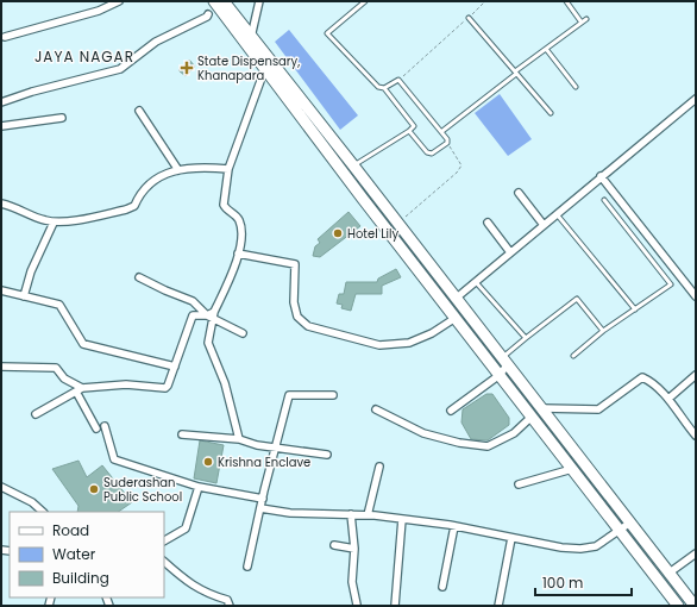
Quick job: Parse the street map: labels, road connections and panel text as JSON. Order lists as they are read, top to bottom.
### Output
{
  "districts": ["JAYA NAGAR"],
  "places": {
    "health": ["State Dispensary, Khanapara"],
    "other": ["Hotel Lily", "Krishna Enclave", "Suderashan Public School"]
  },
  "legend": ["Road", "Water", "Building"],
  "scale_bar": "100 m"
}
